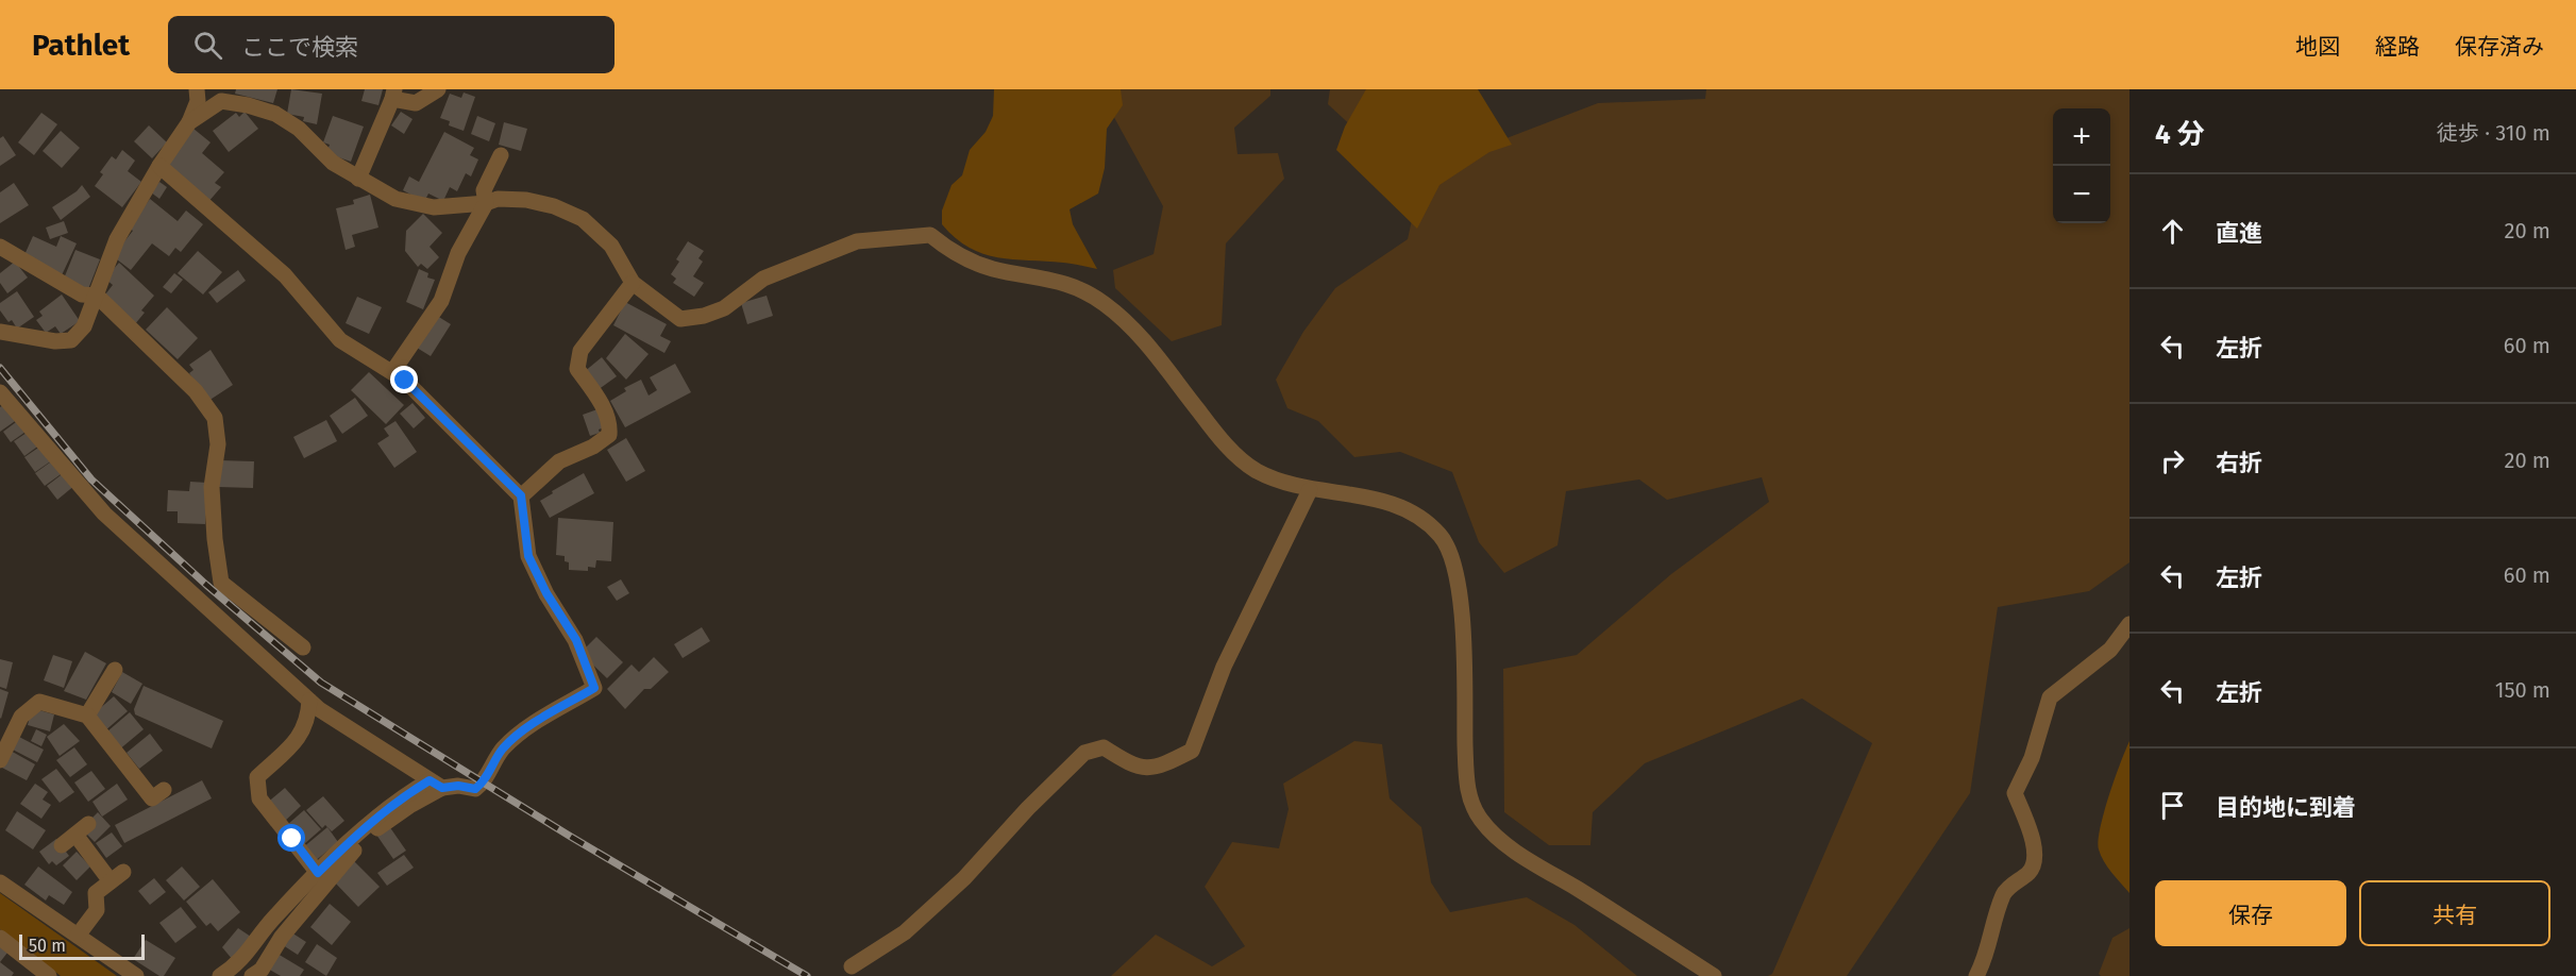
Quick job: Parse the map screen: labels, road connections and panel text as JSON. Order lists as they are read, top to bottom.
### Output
{
  "scale_bar": "50 m",
  "page": {
    "header": "Pathlet",
    "search": "ここで検索",
    "nav": ["地図", "経路", "保存済み"],
    "heading": ["4 分", "徒歩 · 310 m"],
    "map_buttons": ["+", "−"],
    "list": [
      ["直進", "20 m"],
      ["左折", "60 m"],
      ["右折", "20 m"],
      ["左折", "60 m"],
      ["左折", "150 m"],
      "目的地に到着"
    ],
    "buttons": ["保存", "共有"],
    "scale": "50 m"
  }
}
